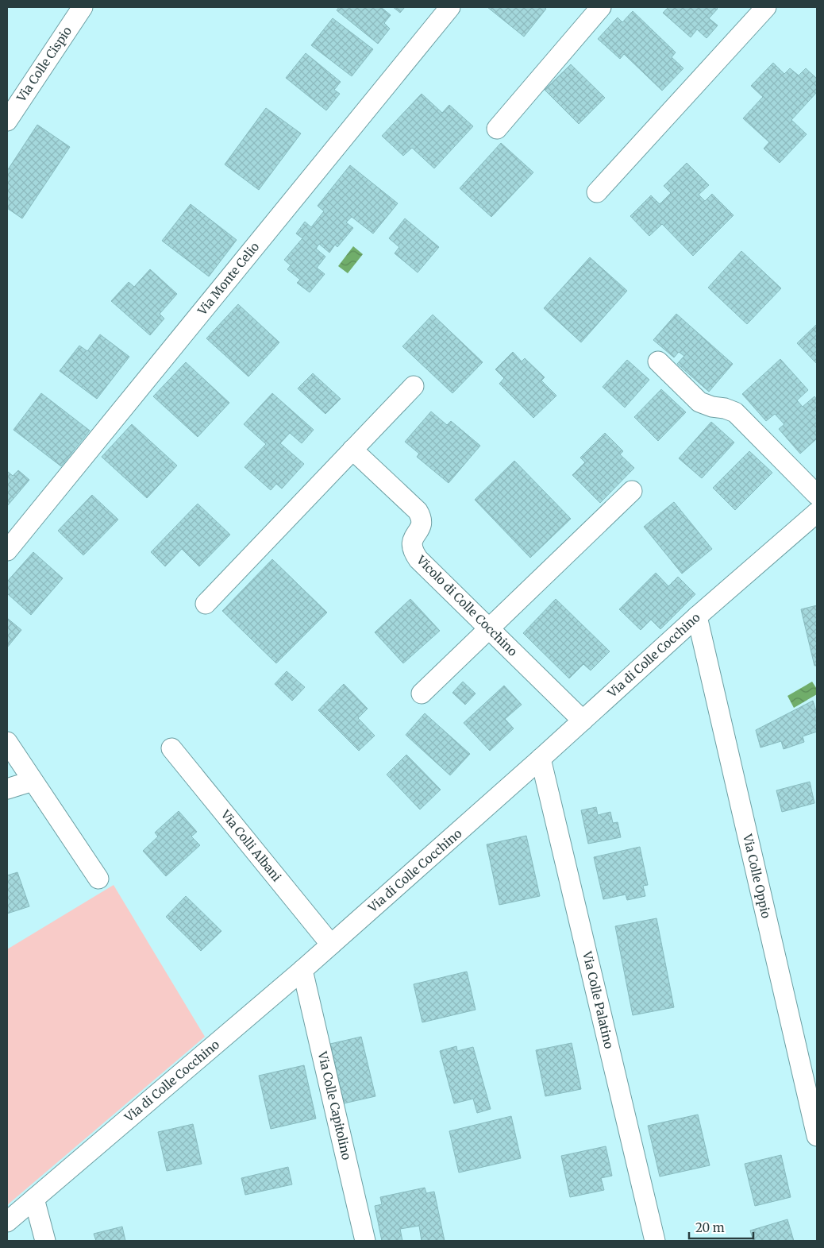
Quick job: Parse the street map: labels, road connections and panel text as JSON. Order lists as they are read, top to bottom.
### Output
{
  "streets": {
    "street": [
      "Via Colle Cispio",
      "Via Monte Celio",
      "Vicolo di Colle Cocchino",
      "Via di Colle Cocchino",
      "Via Colli Albani",
      "Via Colle Oppio",
      "Via Colle Palatino",
      "Via Colle Capitolino"
    ]
  },
  "crossings": [
    ["Vicolo di Colle Cocchino", "Via di Colle Cocchino"],
    ["Via di Colle Cocchino", "Via Colli Albani"],
    ["Via di Colle Cocchino", "Via Colle Oppio"],
    ["Via di Colle Cocchino", "Via Colle Palatino"],
    ["Via di Colle Cocchino", "Via Colle Capitolino"]
  ],
  "scale_bar": "20 m"
}
